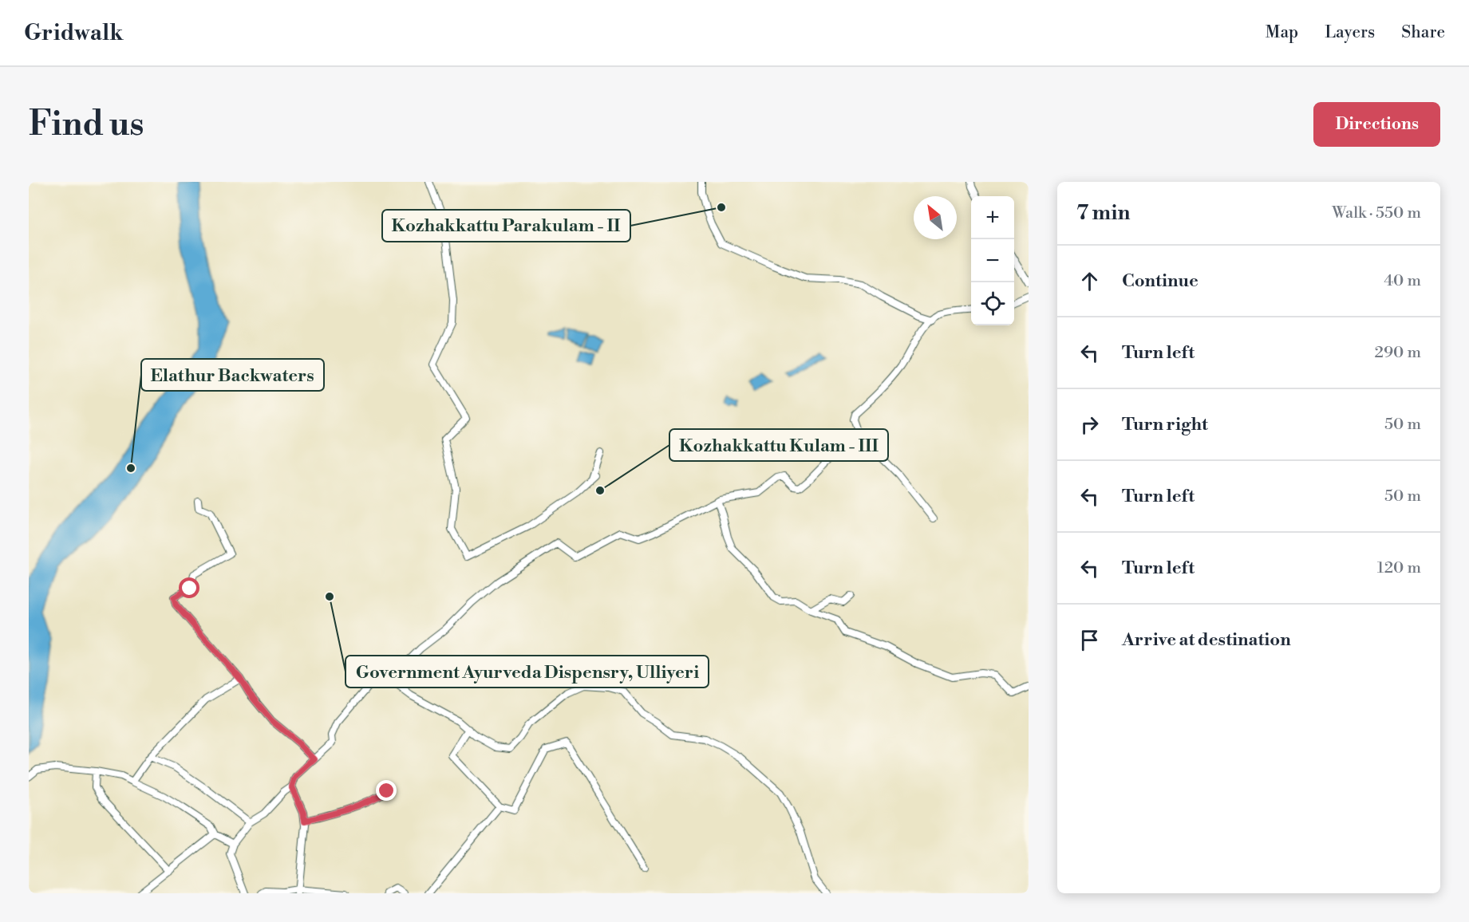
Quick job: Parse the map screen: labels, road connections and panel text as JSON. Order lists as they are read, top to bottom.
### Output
{
  "places": [
    "Kozhakkattu Parakulam - II",
    "Elathur Backwaters",
    "Kozhakkattu Kulam - III",
    "Government Ayurveda Dispensry, Ulliyeri"
  ],
  "north": "top left",
  "page": {
    "header": "Gridwalk",
    "nav": ["Map", "Layers", "Share"],
    "buttons": "Directions",
    "title": "Find us",
    "heading": ["7 min", "Walk · 550 m"],
    "map_buttons": ["+", "−"],
    "list": [
      ["Continue", "40 m"],
      ["Turn left", "290 m"],
      ["Turn right", "50 m"],
      ["Turn left", "50 m"],
      ["Turn left", "120 m"],
      "Arrive at destination"
    ]
  }
}
